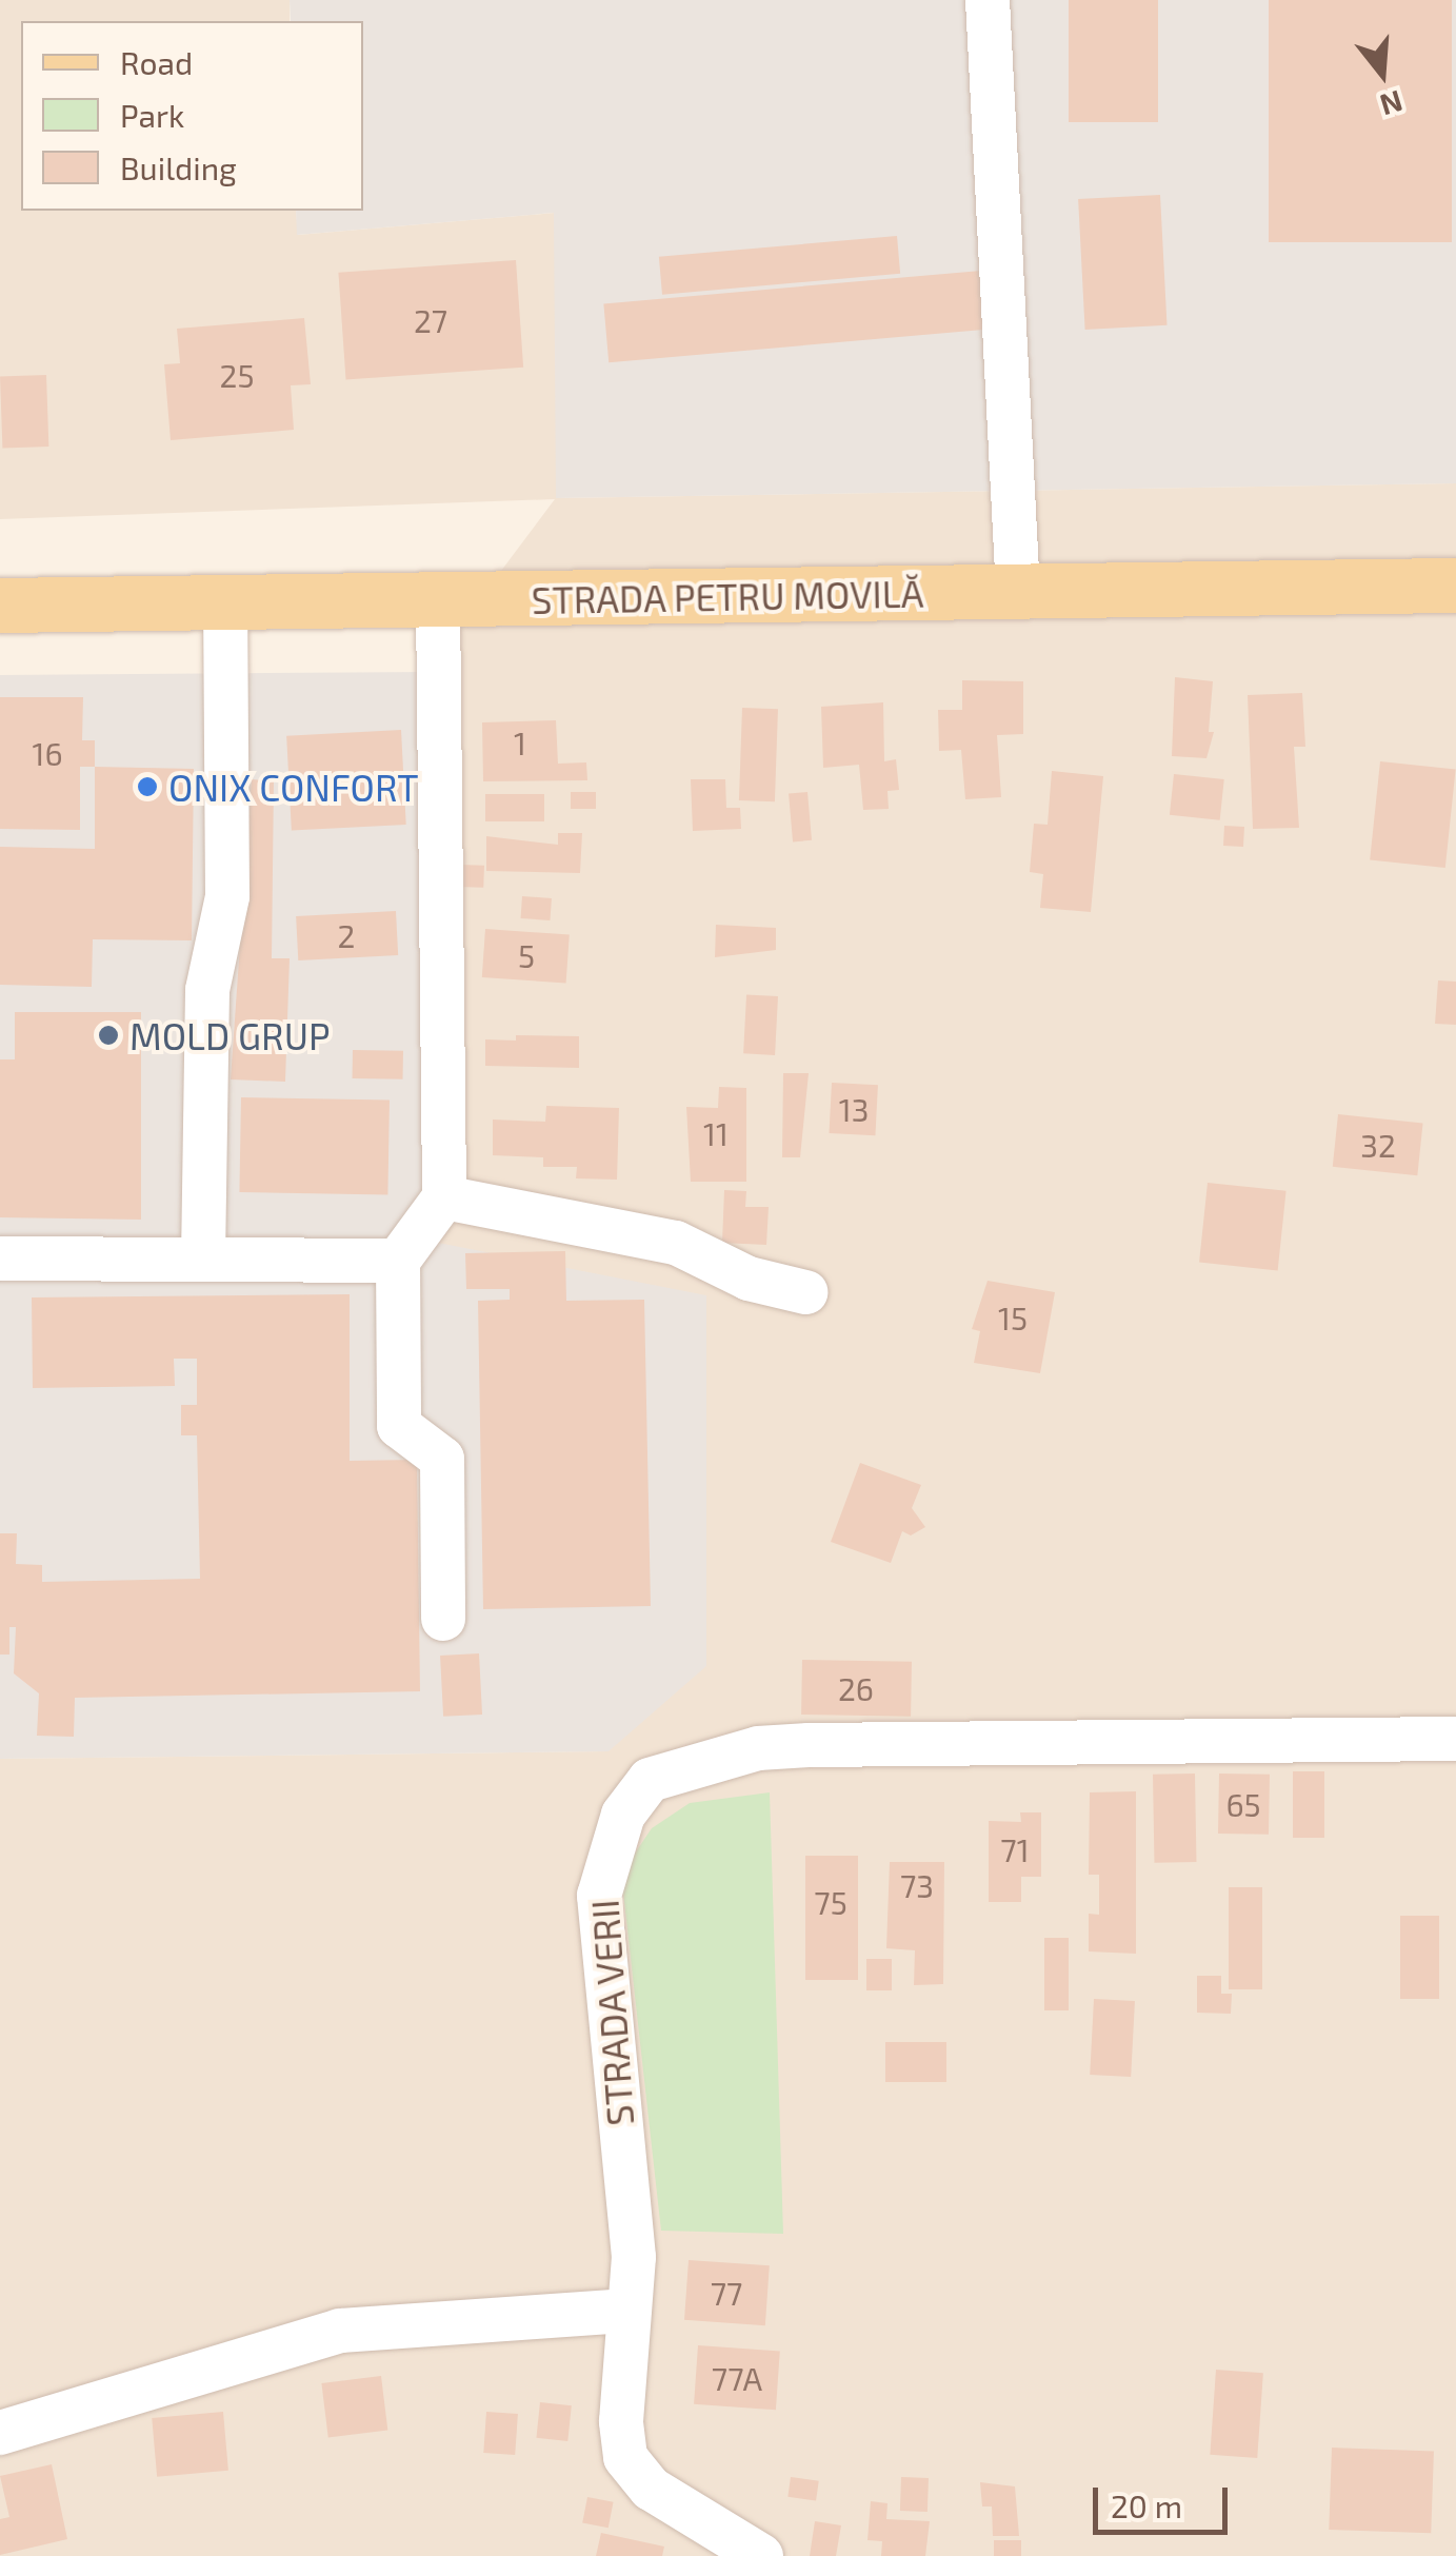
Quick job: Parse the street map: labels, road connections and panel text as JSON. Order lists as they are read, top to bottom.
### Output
{
  "streets": {
    "main road": ["STRADA PETRU MOVILĂ"],
    "street": ["STRADA VERII"]
  },
  "places": ["ONIX CONFORT", "MOLD GRUP"],
  "house_numbers": [
    "27",
    "25",
    "1",
    "16",
    "2",
    "5",
    "13",
    "11",
    "32",
    "15",
    "26",
    "65",
    "71",
    "73",
    "75",
    "77",
    "77A"
  ],
  "legend": ["Road", "Park", "Building"],
  "scale_bar": "20 m",
  "north": "bottom"
}
